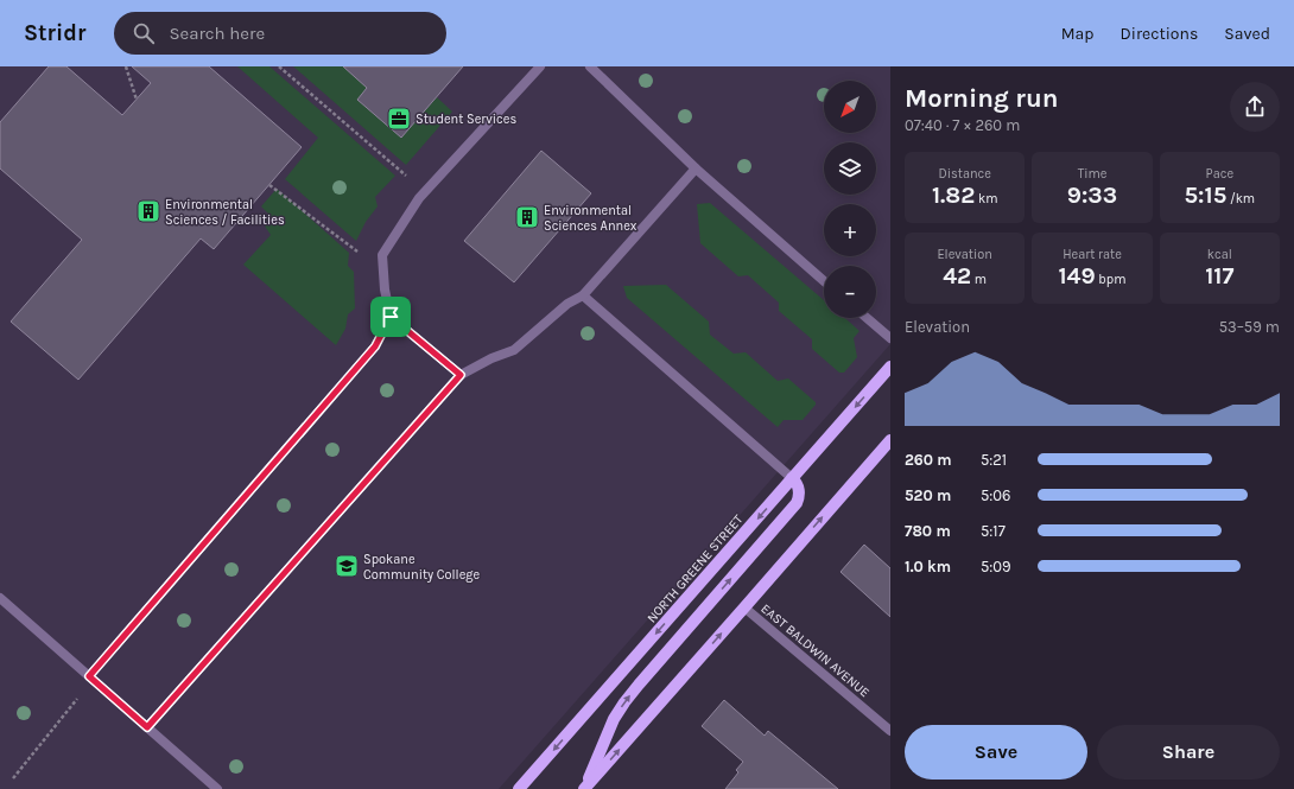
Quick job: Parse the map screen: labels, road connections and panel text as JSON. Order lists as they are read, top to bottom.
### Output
{
  "streets": {
    "main road": ["NORTH GREENE STREET"],
    "street": ["EAST BALDWIN AVENUE"]
  },
  "places": {
    "office": ["Student Services"],
    "building": ["Environmental Sciences / Facilities", "Environmental Sciences Annex"],
    "school or university": ["Spokane Community College"]
  },
  "north": "bottom left",
  "page": {
    "header": "Stridr",
    "search": "Search here",
    "nav": ["Map", "Directions", "Saved"],
    "heading": ["Morning run", "07:40 · 7 × 260 m"],
    "map_buttons": ["+", "−"],
    "stats": [
      ["Distance", "1.82 km"],
      ["Time", "9:33"],
      ["Pace", "5:15 /km"],
      ["Elevation", "42 m"],
      ["Heart rate", "149 bpm"],
      ["kcal", "117"]
    ],
    "chart": ["Elevation", "53–59 m"],
    "list": [
      {
        "name": "260 m",
        "note": "5:21"
      },
      {
        "name": "520 m",
        "note": "5:06"
      },
      {
        "name": "780 m",
        "note": "5:17"
      },
      {
        "name": "1.0 km",
        "note": "5:09"
      }
    ],
    "buttons": ["Save", "Share"]
  }
}
